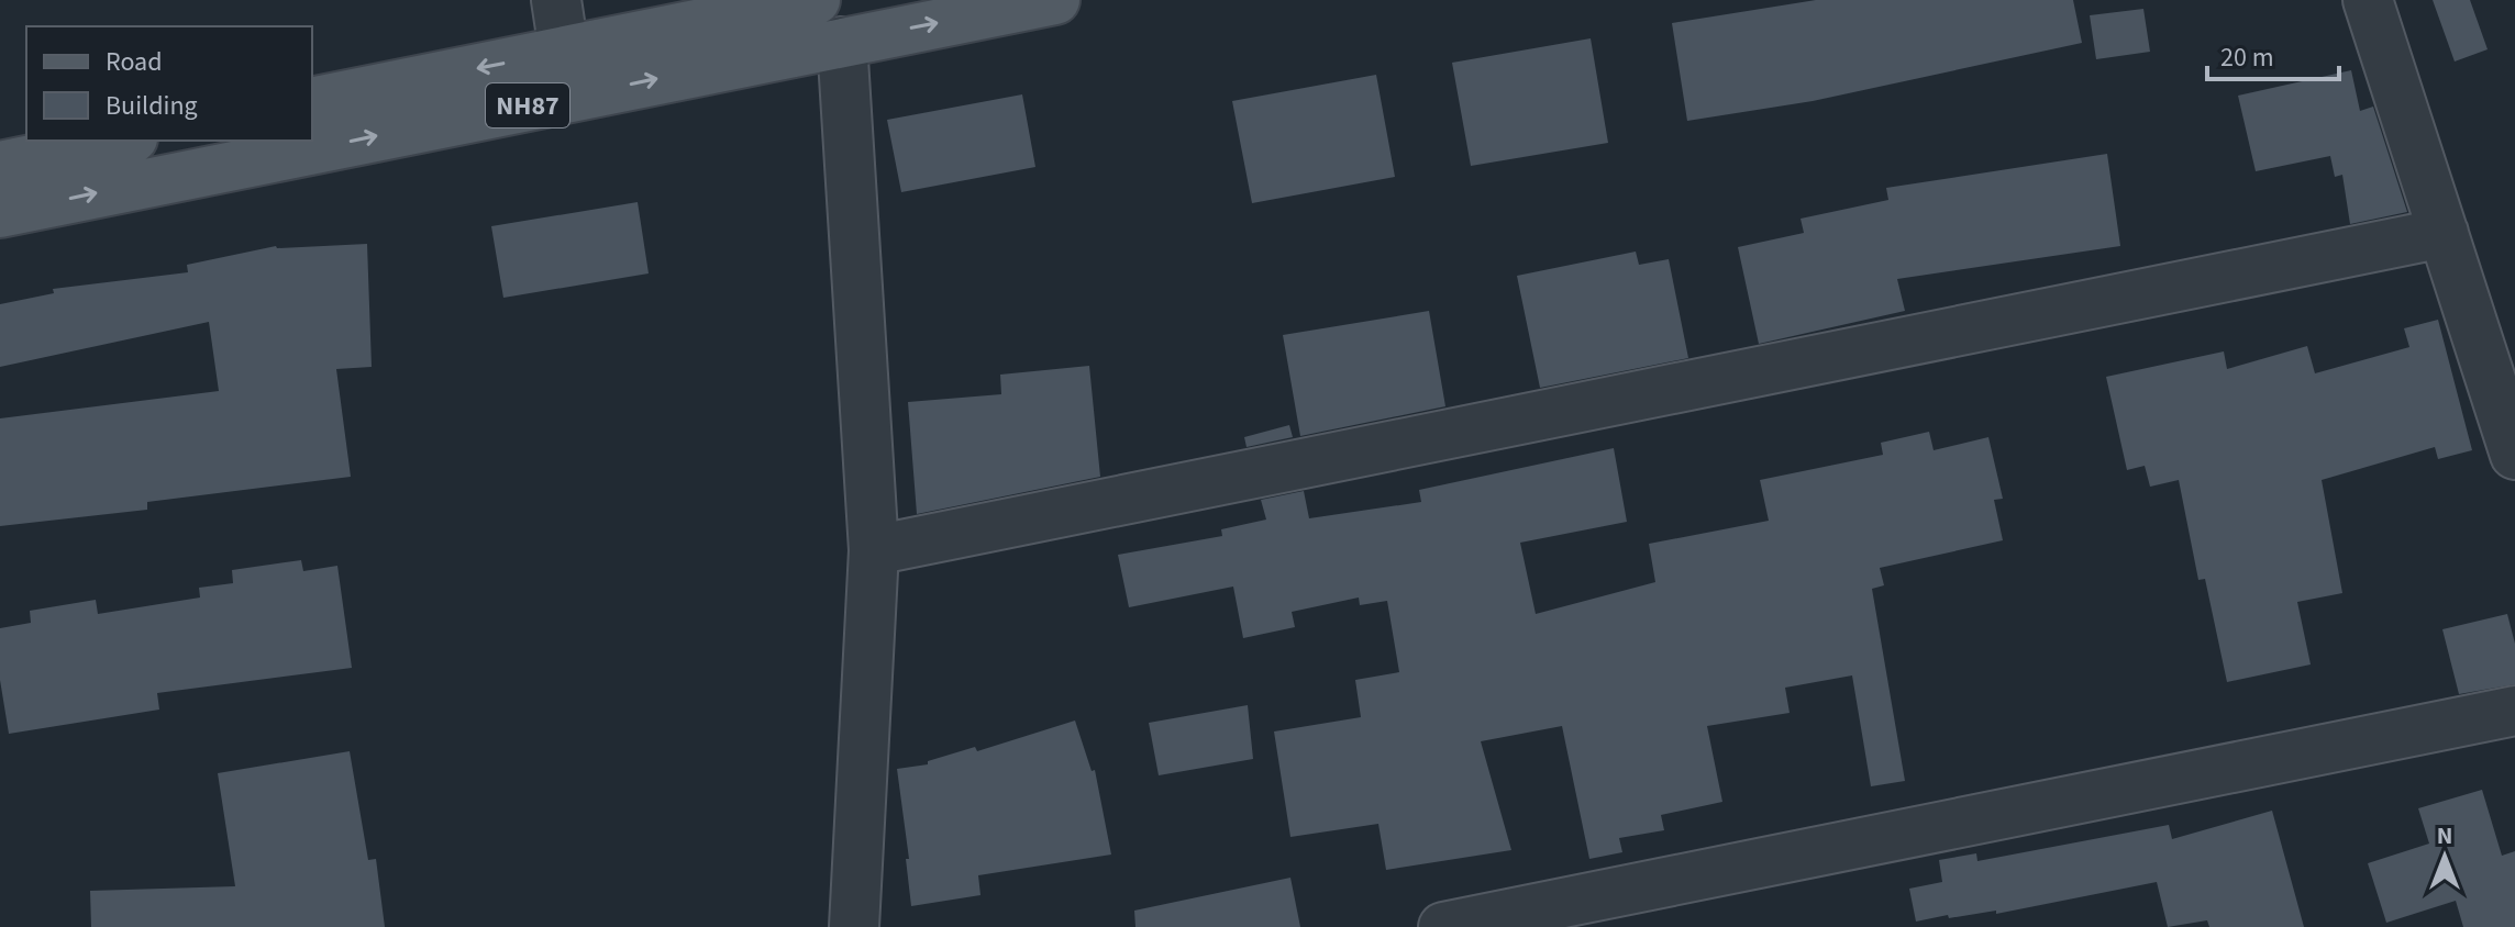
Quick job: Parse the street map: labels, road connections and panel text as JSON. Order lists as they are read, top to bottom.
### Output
{
  "streets": {
    "main road": ["NH87"]
  },
  "legend": ["Road", "Building"],
  "scale_bar": "20 m",
  "north": "top"
}
